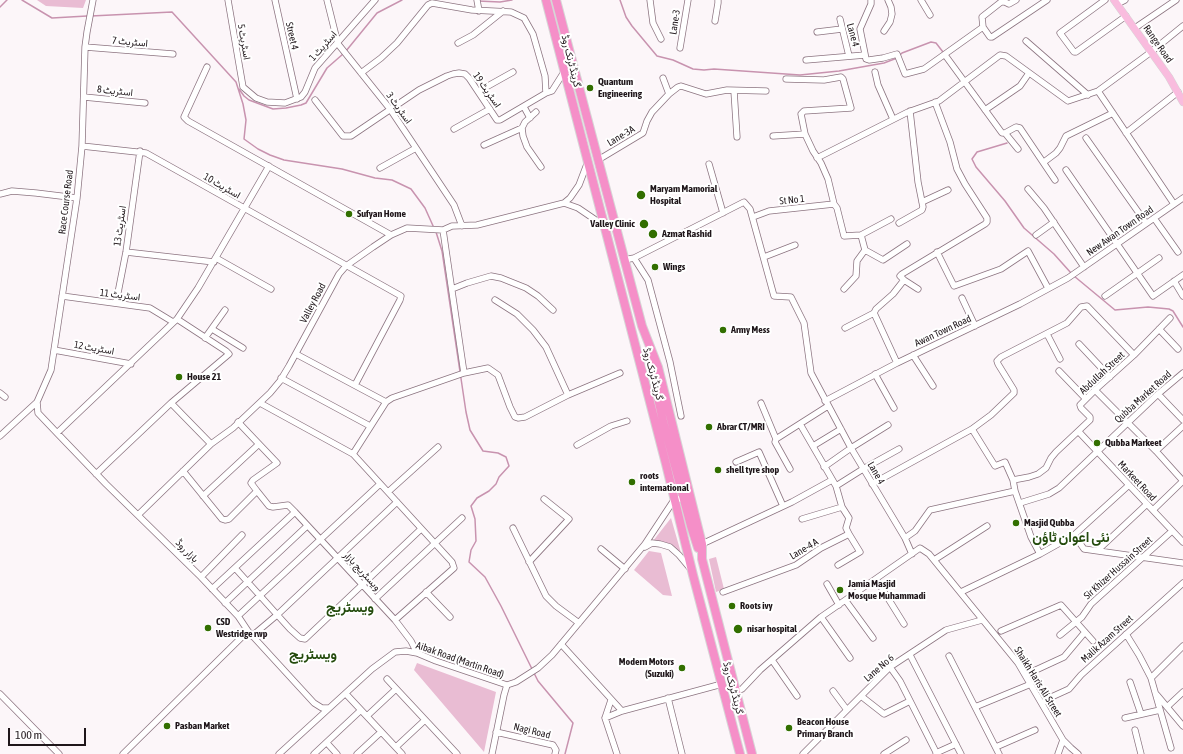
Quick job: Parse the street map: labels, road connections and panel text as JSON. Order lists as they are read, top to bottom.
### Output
{
  "streets": {
    "highway": ["گرینڈ ٹرنک روڈ"],
    "main road": ["Range Road"],
    "street": [
      "Lane-3",
      "Lane 4",
      "Street 4",
      "اسٹریٹ 7",
      "اسٹریٹ 5",
      "اسٹریٹ 1",
      "اسٹریٹ 19",
      "اسٹریٹ 8",
      "اسٹریٹ 3",
      "Lane-3A",
      "اسٹریٹ 10",
      "St No 1",
      "Race Course Road",
      "اسٹریٹ 13",
      "New Awan Town Road",
      "اسٹریٹ 11",
      "Valley Road",
      "Awan Town Road",
      "اسٹریٹ 12",
      "Abdullah Street",
      "Qubba Market Road",
      "Markeet Road",
      "Lane-4 A",
      "بازار روڈ",
      "Sir Khizer Hussain Street",
      "ویسٹریج بازار",
      "Malik Azam Street",
      "Aibak Road (Martin Road)",
      "Lane No 6",
      "Shaikh Haris Ali Street",
      "Nagi Road"
    ]
  },
  "crossings": [
    ["Lane 4", "Awan Town Road"],
    ["Lane 4", "Shaikh Haris Ali Street"],
    ["Street 4", "اسٹریٹ 5"],
    ["Street 4", "اسٹریٹ 1"],
    ["اسٹریٹ 7", "Race Course Road"],
    ["اسٹریٹ 5", "اسٹریٹ 1"],
    ["اسٹریٹ 1", "اسٹریٹ 3"],
    ["گرینڈ ٹرنک روڈ", "اسٹریٹ 19"],
    ["گرینڈ ٹرنک روڈ", "Lane-3A"],
    ["گرینڈ ٹرنک روڈ", "Aibak Road (Martin Road)"],
    ["اسٹریٹ 19", "اسٹریٹ 3"],
    ["اسٹریٹ 8", "Race Course Road"],
    ["اسٹریٹ 3", "Valley Road"],
    ["اسٹریٹ 10", "Race Course Road"],
    ["اسٹریٹ 10", "اسٹریٹ 13"],
    ["اسٹریٹ 10", "Valley Road"],
    ["Race Course Road", "اسٹریٹ 11"],
    ["Race Course Road", "اسٹریٹ 12"],
    ["Race Course Road", "بازار روڈ"],
    ["اسٹریٹ 13", "اسٹریٹ 11"],
    ["New Awan Town Road", "Awan Town Road"],
    ["Valley Road", "بازار روڈ"],
    ["Abdullah Street", "Markeet Road"],
    ["Qubba Market Road", "Markeet Road"],
    ["Markeet Road", "Sir Khizer Hussain Street"],
    ["بازار روڈ", "Aibak Road (Martin Road)"],
    ["ویسٹریج بازار", "Aibak Road (Martin Road)"],
    ["Malik Azam Street", "Shaikh Haris Ali Street"],
    ["Lane No 6", "Shaikh Haris Ali Street"]
  ],
  "districts": ["نئی اعوان ٹاؤن", "ویسٹریج", "ویسٹریج"],
  "places": [
    "Quantum Engineering",
    "Maryam Mamorial Hospital",
    "Sufyan Home",
    "Valley Clinic",
    "Azmat Rashid",
    "Wings",
    "Army Mess",
    "House 21",
    "Abrar CT/MRI",
    "Qubba Markeet",
    "shell tyre shop",
    "roots international",
    "Masjid Qubba",
    "Jamia Masjid Mosque Muhammadi",
    "Roots ivy",
    "CSD Westridge rwp",
    "nisar hospital",
    "Modern Motors (Suzuki)",
    "Pasban Market",
    "Beacon House Primary Branch"
  ],
  "scale_bar": "100 m"
}
